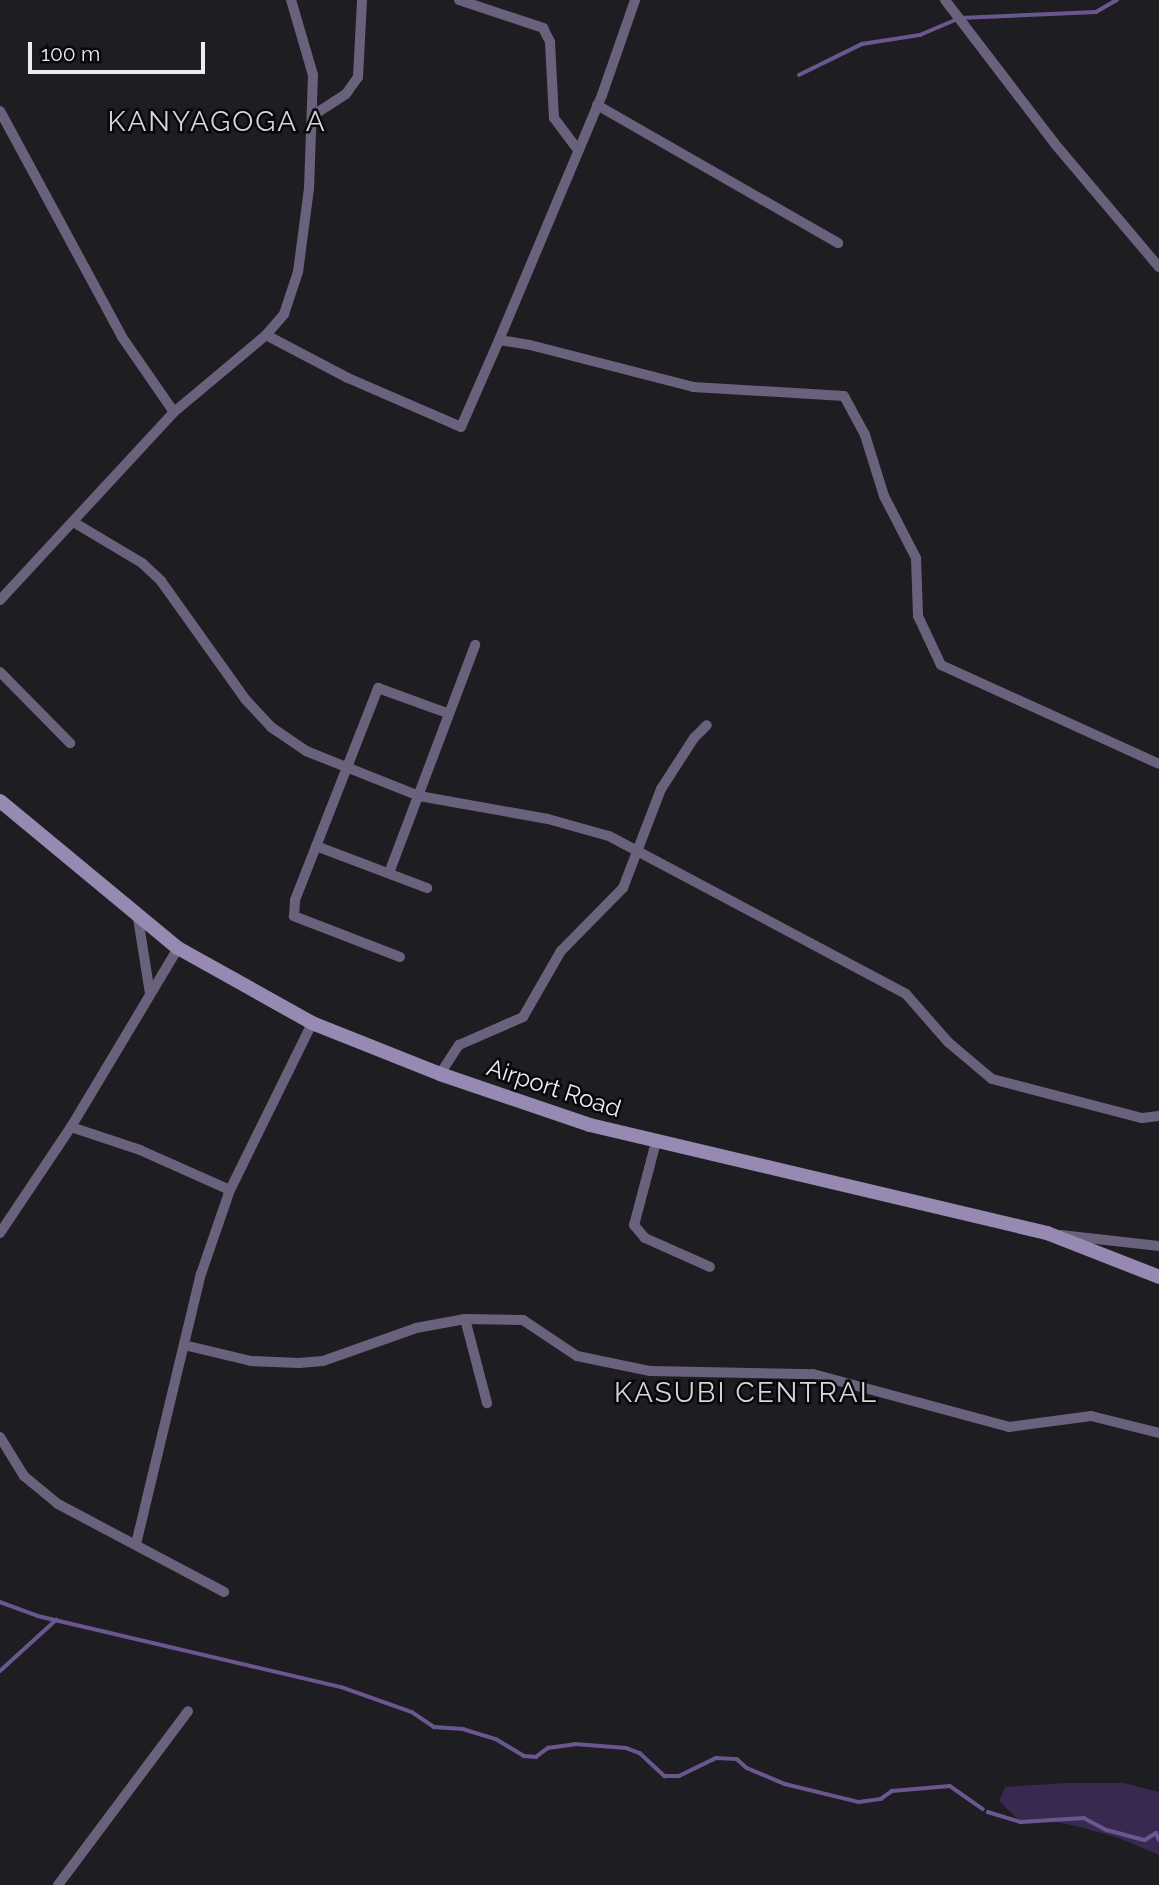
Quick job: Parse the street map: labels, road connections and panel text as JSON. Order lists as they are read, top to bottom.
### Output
{
  "streets": {
    "street": ["Airport Road"]
  },
  "districts": ["KANYAGOGA A", "KASUBI CENTRAL"],
  "scale_bar": "100 m"
}
